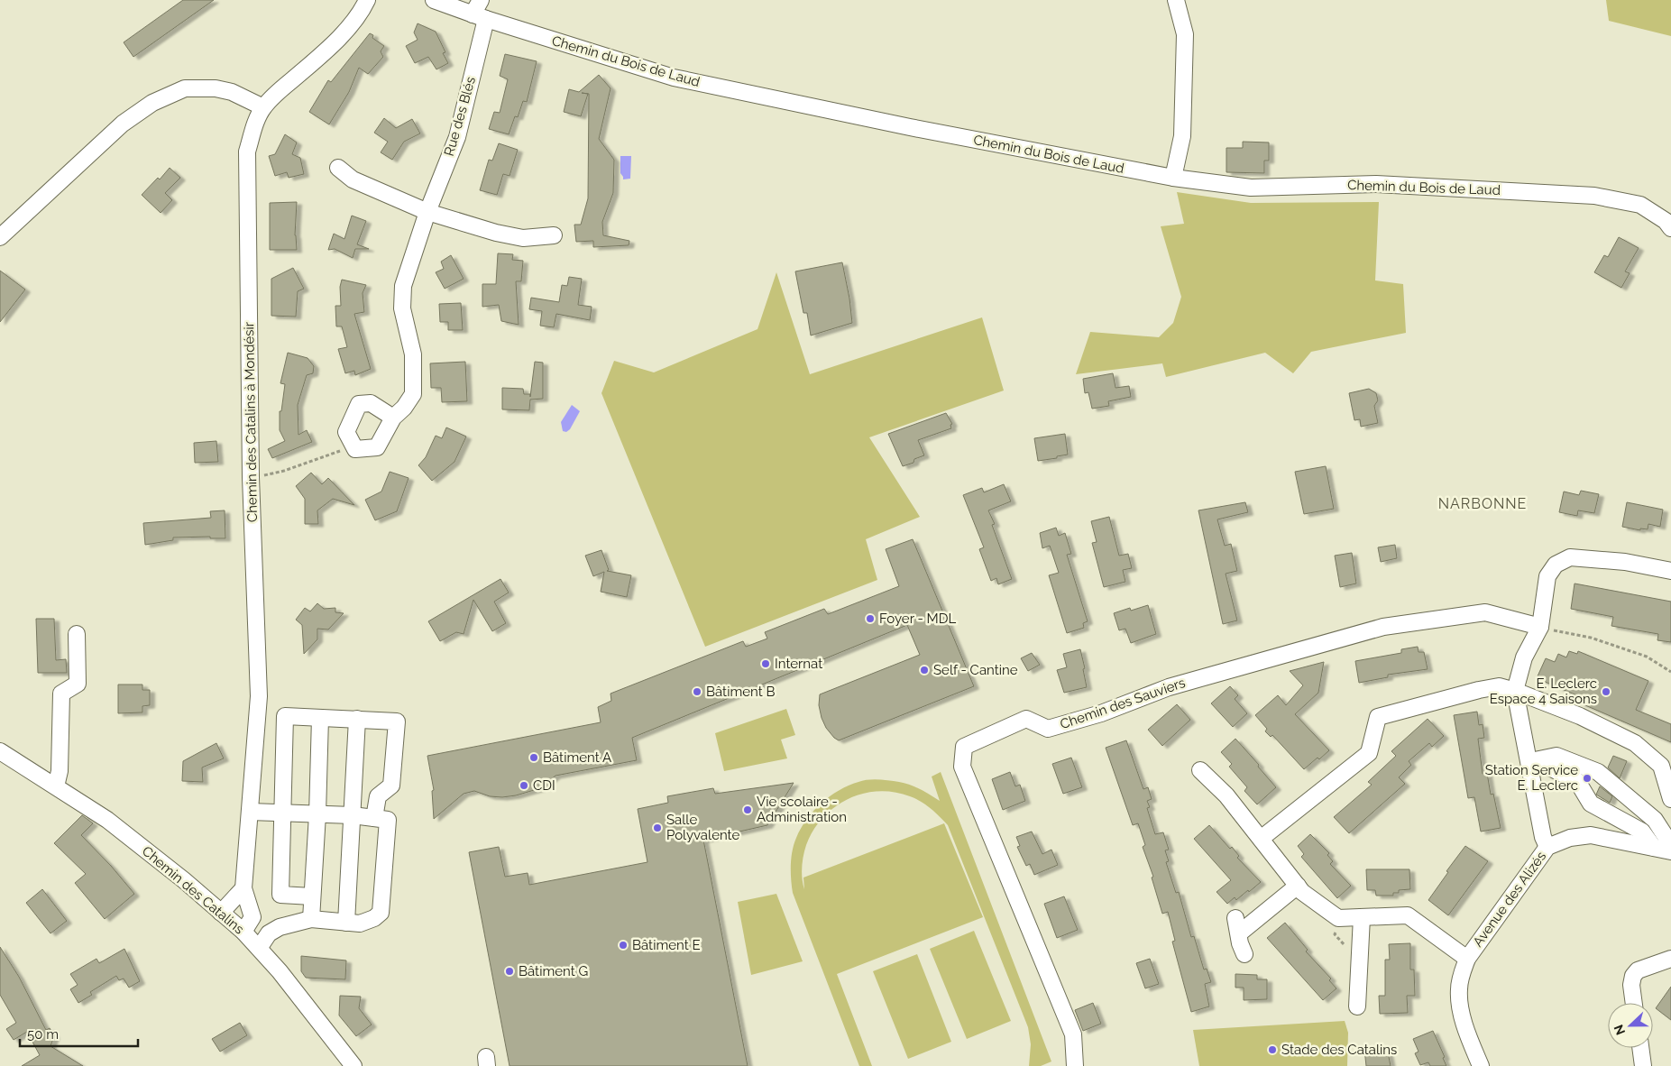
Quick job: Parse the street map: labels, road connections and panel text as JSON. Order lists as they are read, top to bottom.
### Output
{
  "streets": {
    "street": [
      "Chemin du Bois de Laud",
      "Rue des Blés",
      "Chemin des Catalins à Mondésir",
      "Chemin des Sauviers",
      "Chemin des Catalins",
      "Avenue des Alizés"
    ]
  },
  "crossings": [
    ["Chemin du Bois de Laud", "Rue des Blés"],
    ["Chemin des Catalins à Mondésir", "Chemin des Catalins"],
    ["Chemin des Sauviers", "Avenue des Alizés"]
  ],
  "districts": ["NARBONNE"],
  "places": [
    "Foyer - MDL",
    "Internat",
    "Self - Cantine",
    "Bâtiment B",
    "E. Leclerc Espace 4 Saisons",
    "Bâtiment A",
    "Station Service E. Leclerc",
    "CDI",
    "Vie scolaire - Administration",
    "Salle Polyvalente",
    "Bâtiment E",
    "Bâtiment G",
    "Stade des Catalins"
  ],
  "scale_bar": "50 m",
  "north": "left"
}
